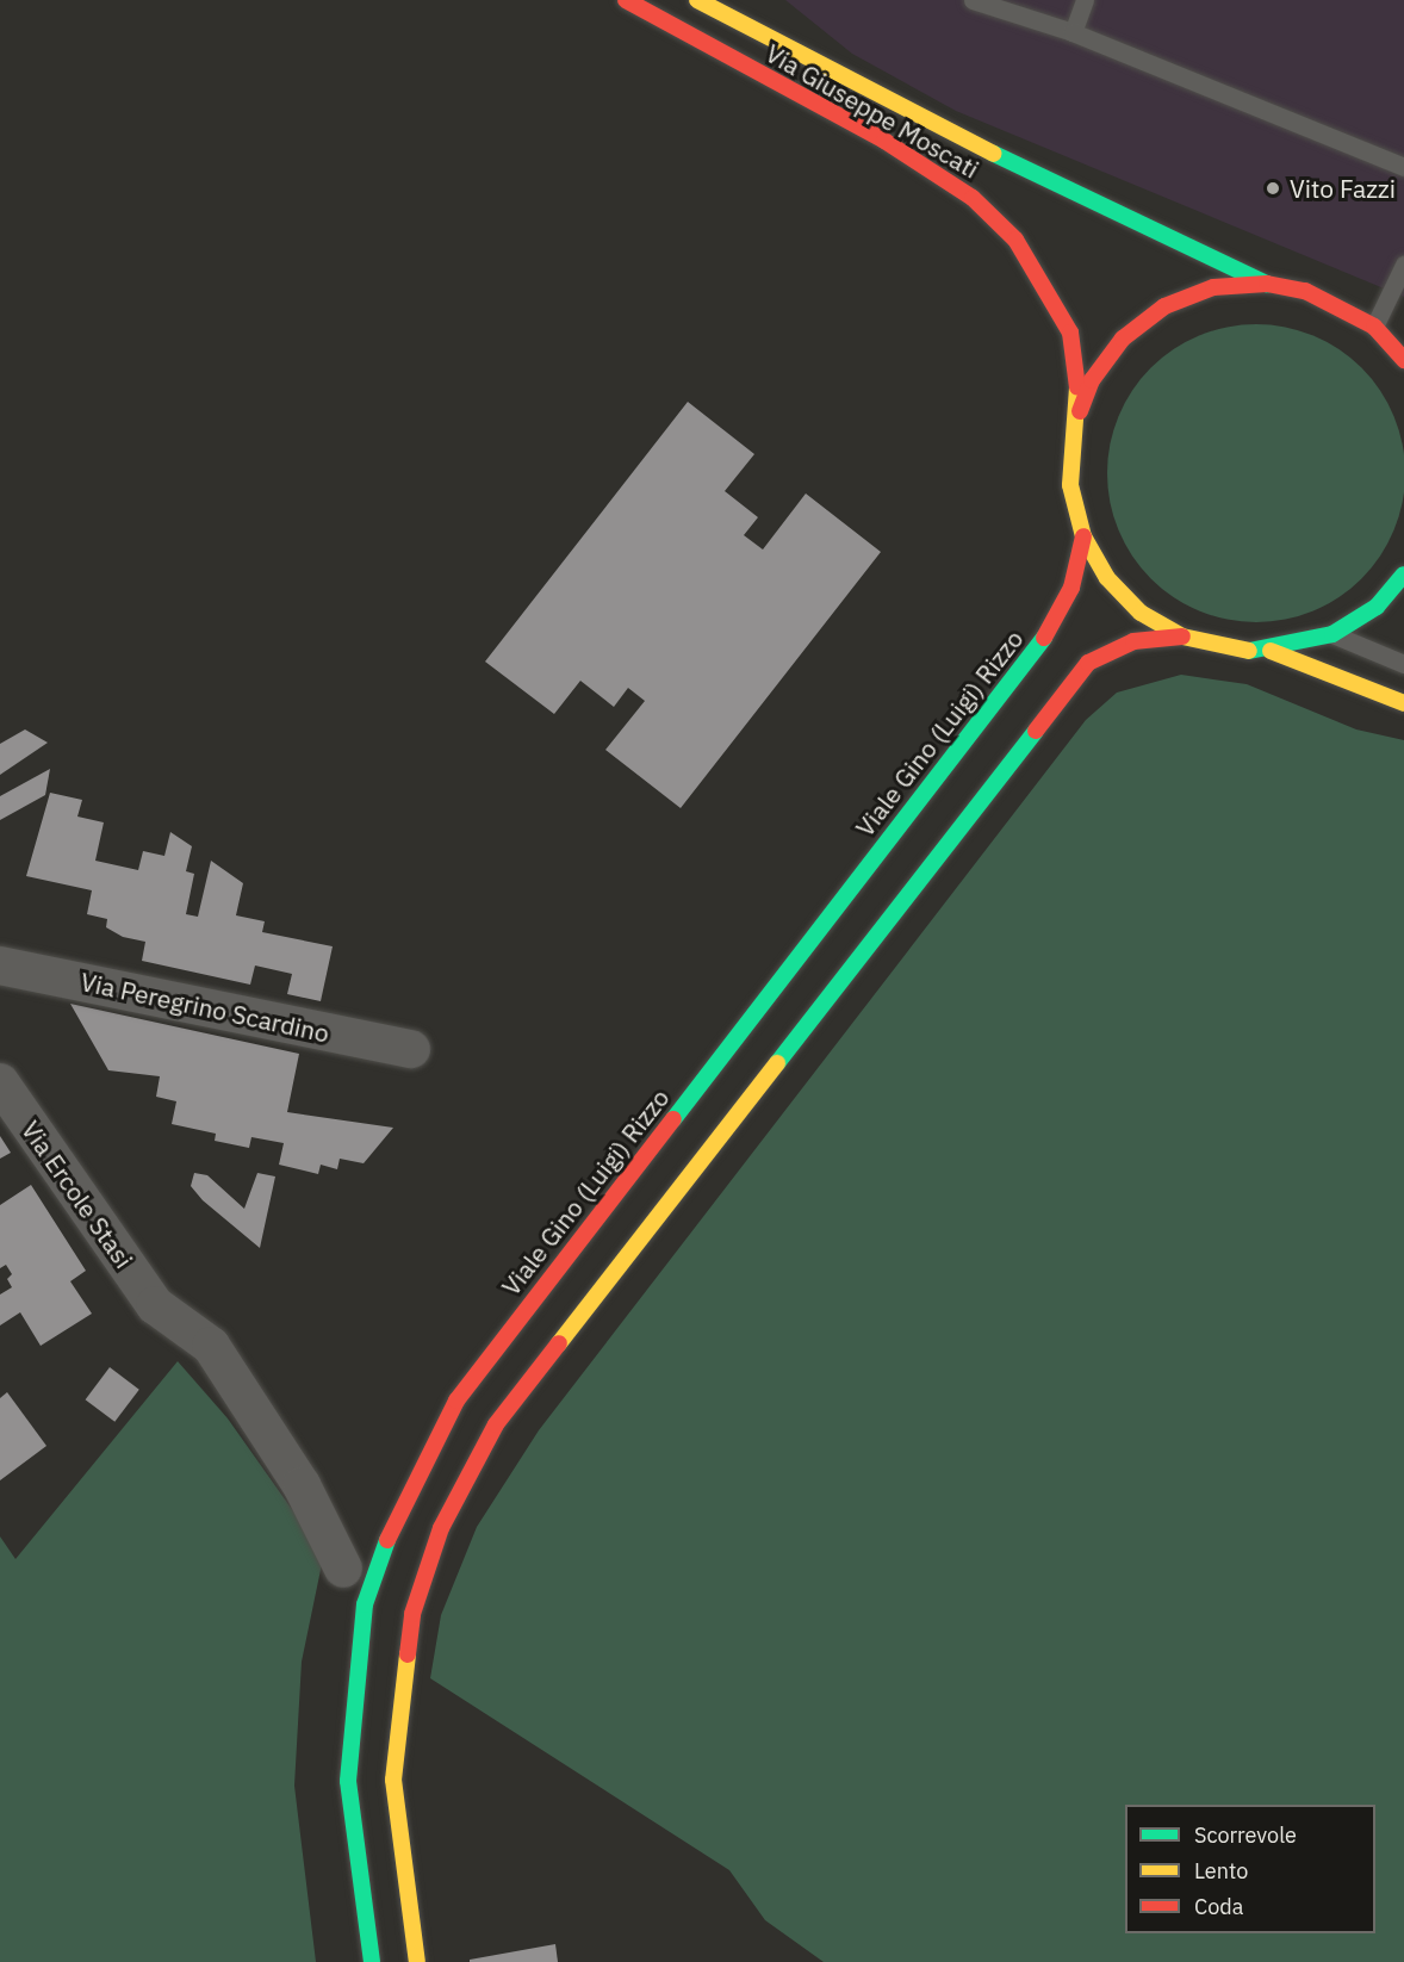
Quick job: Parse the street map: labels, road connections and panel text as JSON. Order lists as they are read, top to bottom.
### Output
{
  "streets": {
    "street": [
      "Via Giuseppe Moscati",
      "Viale Gino (Luigi) Rizzo",
      "Via Peregrino Scardino",
      "Via Ercole Stasi"
    ]
  },
  "crossings": [
    ["Via Giuseppe Moscati", "Viale Gino (Luigi) Rizzo"]
  ],
  "places": ["Vito Fazzi"],
  "legend": ["Scorrevole", "Lento", "Coda"]
}
